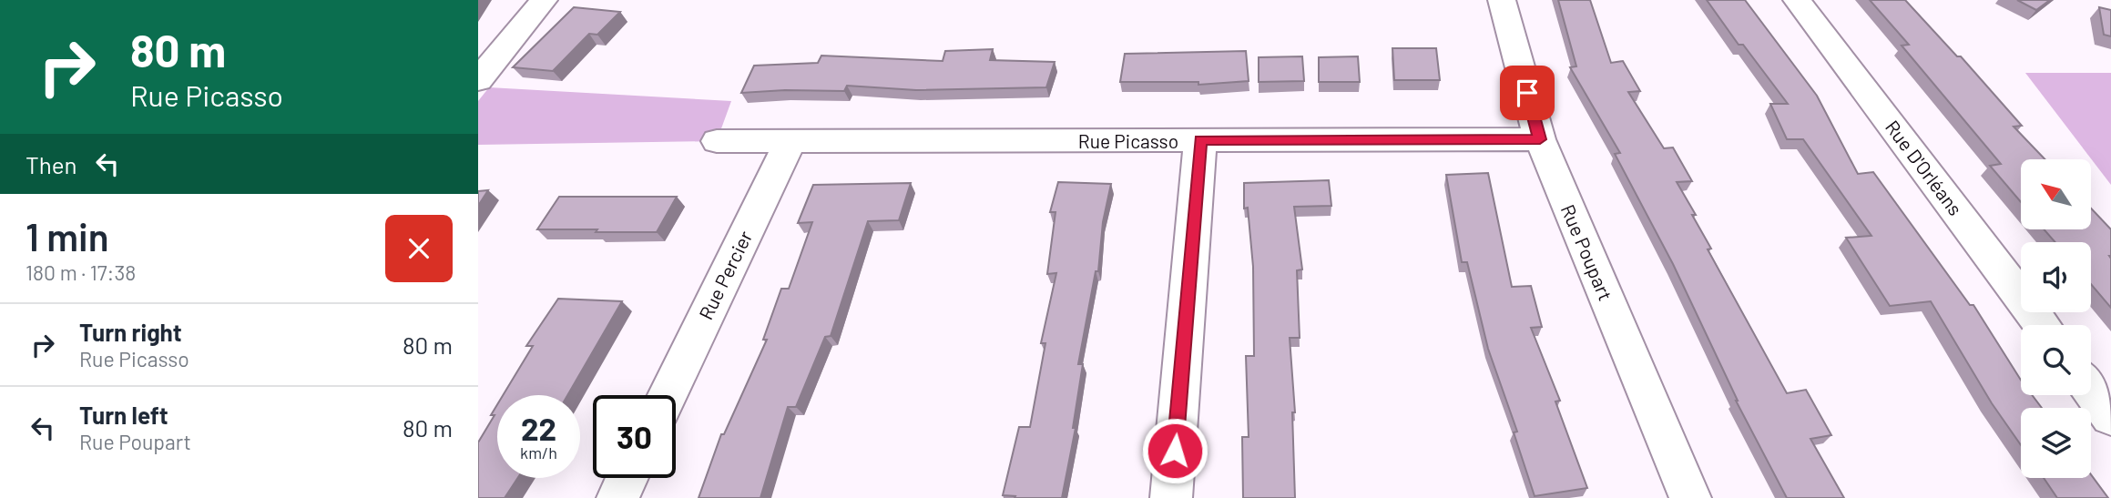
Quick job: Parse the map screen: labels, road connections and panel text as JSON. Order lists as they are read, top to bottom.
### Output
{
  "streets": {
    "street": [
      "Rue Picasso",
      "Rue D'Orléans",
      "Rue Poupart",
      "Rue Percier"
    ]
  },
  "crossings": [
    ["Rue Picasso", "Rue Poupart"],
    ["Rue Picasso", "Rue Percier"]
  ],
  "north": "top left",
  "page": {
    "turn": ["80 m", "Rue Picasso"],
    "then": "Then",
    "heading": ["1 min", "180 m · 17:38"],
    "list": [
      {
        "name": "Turn right",
        "note": "Rue Picasso",
        "value": "80 m"
      },
      {
        "name": "Turn left",
        "note": "Rue Poupart",
        "value": "80 m"
      }
    ],
    "speed": "22 km/h",
    "limit": "30"
  }
}
